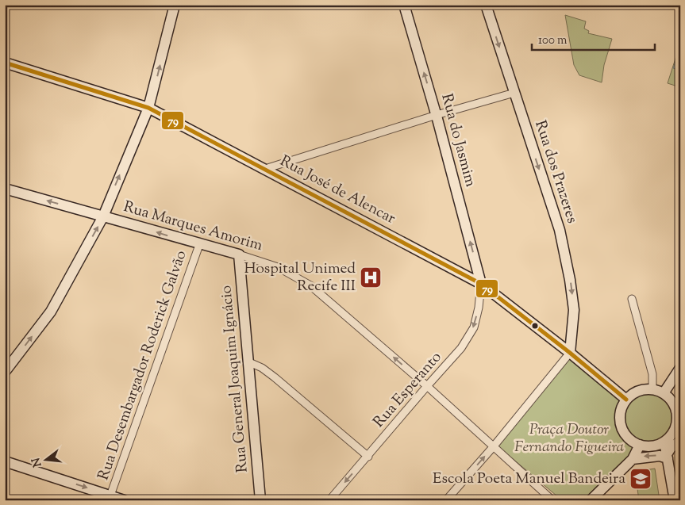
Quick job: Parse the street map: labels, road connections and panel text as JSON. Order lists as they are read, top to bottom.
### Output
{
  "streets": {
    "street": [
      "Rua do Jasmim",
      "Rua dos Prazeres",
      "Rua José de Alencar",
      "Rua Marques Amorim",
      "Rua Desembargador Roderick Galvão",
      "Rua General Joaquim Ignácio",
      "Rua Esperanto"
    ]
  },
  "crossings": [
    ["Rua do Jasmim", "Rua José de Alencar"],
    ["Rua do Jasmim", "Rua Esperanto"],
    ["Rua dos Prazeres", "Rua José de Alencar"],
    ["Rua José de Alencar", "Rua Esperanto"],
    ["Rua Marques Amorim", "Rua Desembargador Roderick Galvão"],
    ["Rua Marques Amorim", "Rua General Joaquim Ignácio"],
    ["Rua Marques Amorim", "Rua Esperanto"]
  ],
  "one_way": [
    "Rua do Jasmim",
    "Rua dos Prazeres",
    "Rua Marques Amorim",
    "Rua Esperanto"
  ],
  "parks": ["Praça Doutor Fernando Figueira"],
  "places": {
    "hospital": ["Hospital Unimed Recife III"],
    "school or university": ["Escola Poeta Manuel Bandeira"]
  },
  "lines": ["transit line 79"],
  "scale_bar": "100 m",
  "north": "left"
}
